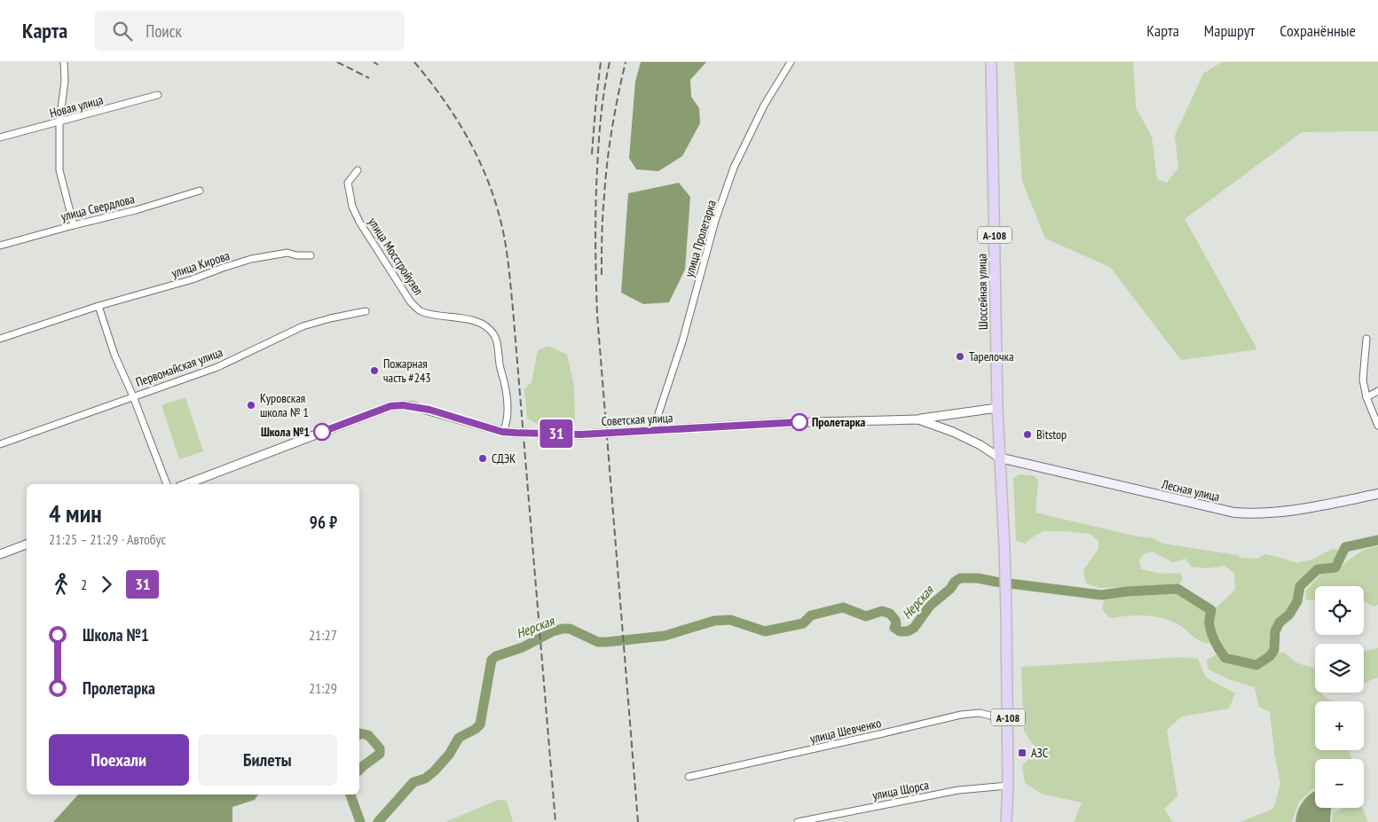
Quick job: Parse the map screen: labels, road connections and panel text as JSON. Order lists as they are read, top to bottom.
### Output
{
  "streets": {
    "highway": ["А-108", "Шоссейная улица"],
    "main road": ["Лесная улица"],
    "street": [
      "Новая улица",
      "улица Свердлова",
      "улица Пролетарка",
      "улица Мосстройузел",
      "улица Кирова",
      "Первомайская улица",
      "Советская улица",
      "улица Шевченко",
      "улица Щорса"
    ]
  },
  "crossings": [
    ["А-108", "Шоссейная улица"],
    ["А-108", "улица Шевченко"],
    ["А-108", "улица Щорса"],
    ["улица Пролетарка", "Советская улица"],
    ["улица Мосстройузел", "Советская улица"],
    ["Шоссейная улица", "Советская улица"],
    ["Шоссейная улица", "Лесная улица"],
    ["Шоссейная улица", "улица Шевченко"],
    ["Советская улица", "Лесная улица"]
  ],
  "water": ["Нерская"],
  "places": {
    "other": [
      "Тарелочка",
      "Пожарная часть #243",
      "Куровская школа № 1",
      "Пролетарка",
      "Школа №1",
      "Bitstop",
      "СДЭК"
    ],
    "transit": ["АЗС"]
  },
  "lines": ["bus line 31"],
  "page": {
    "header": "Карта",
    "search": "Поиск",
    "nav": ["Карта", "Маршрут", "Сохранённые"],
    "on_map": "31",
    "heading": ["4 мин", "21:25 – 21:29 · Автобус", "96 ₽"],
    "legs": ["2", "31"],
    "map_buttons": ["+", "−"],
    "list": [
      {
        "name": "Школа №1",
        "value": "21:27"
      },
      {
        "name": "Пролетарка",
        "value": "21:29"
      }
    ],
    "buttons": ["Поехали", "Билеты"]
  }
}
